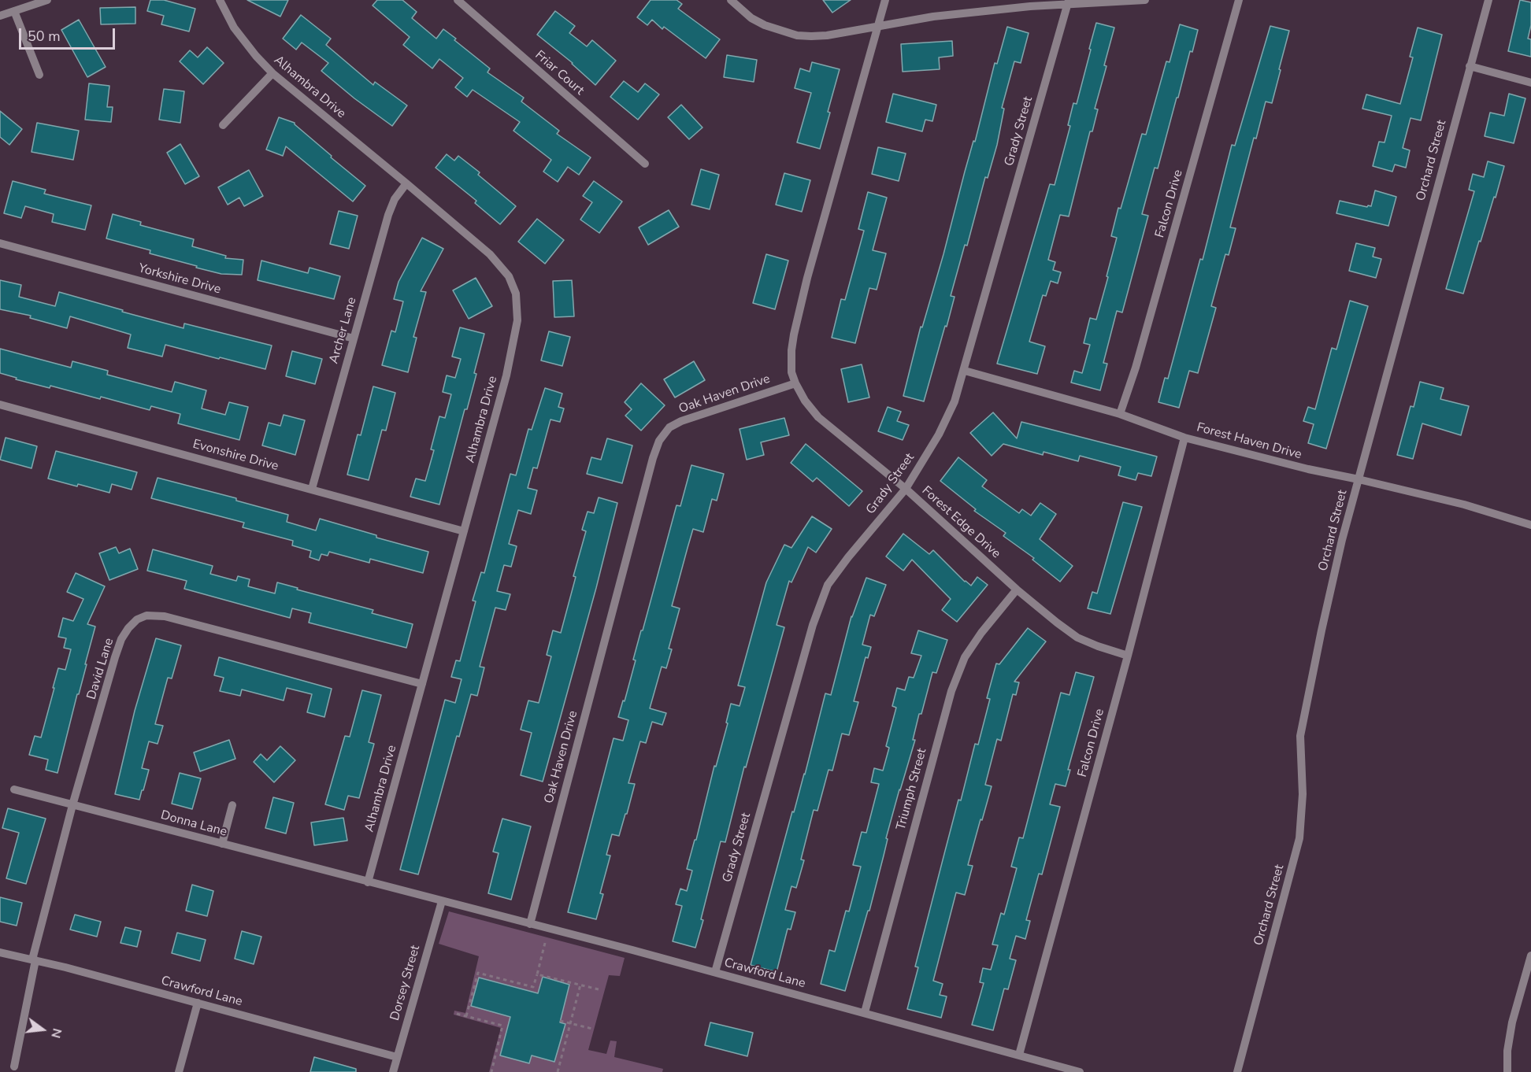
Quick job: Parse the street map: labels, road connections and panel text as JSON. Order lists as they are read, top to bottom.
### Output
{
  "streets": {
    "street": [
      "Friar Court",
      "Alhambra Drive",
      "Grady Street",
      "Orchard Street",
      "Falcon Drive",
      "Yorkshire Drive",
      "Archer Lane",
      "Oak Haven Drive",
      "Forest Haven Drive",
      "Evonshire Drive",
      "Forest Edge Drive",
      "David Lane",
      "Triumph Street",
      "Donna Lane",
      "Crawford Lane",
      "Dorsey Street"
    ]
  },
  "crossings": [
    ["Alhambra Drive", "Archer Lane"],
    ["Alhambra Drive", "Evonshire Drive"],
    ["Alhambra Drive", "David Lane"],
    ["Alhambra Drive", "Donna Lane"],
    ["Grady Street", "Forest Haven Drive"],
    ["Grady Street", "Forest Edge Drive"],
    ["Grady Street", "Crawford Lane"],
    ["Orchard Street", "Forest Haven Drive"],
    ["Falcon Drive", "Forest Haven Drive"],
    ["Falcon Drive", "Forest Edge Drive"],
    ["Falcon Drive", "Crawford Lane"],
    ["Yorkshire Drive", "Archer Lane"],
    ["Archer Lane", "Evonshire Drive"],
    ["Oak Haven Drive", "Forest Edge Drive"],
    ["Oak Haven Drive", "Crawford Lane"],
    ["Forest Edge Drive", "Triumph Street"],
    ["David Lane", "Donna Lane"],
    ["David Lane", "Crawford Lane"],
    ["Triumph Street", "Crawford Lane"],
    ["Crawford Lane", "Dorsey Street"]
  ],
  "scale_bar": "50 m",
  "north": "right"
}
